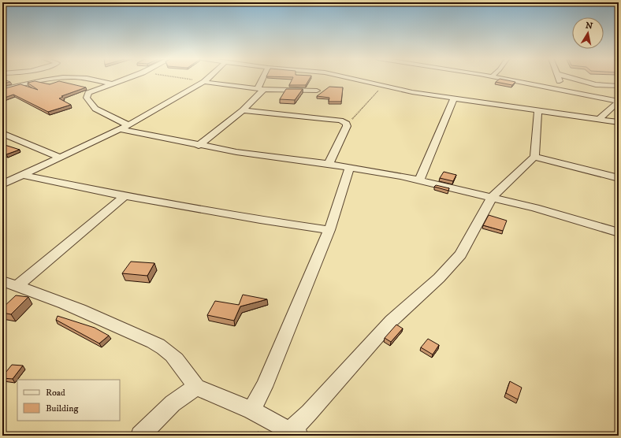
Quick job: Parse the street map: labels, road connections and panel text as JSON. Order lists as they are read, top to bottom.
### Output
{
  "legend": ["Road", "Building"],
  "north": "top"
}
